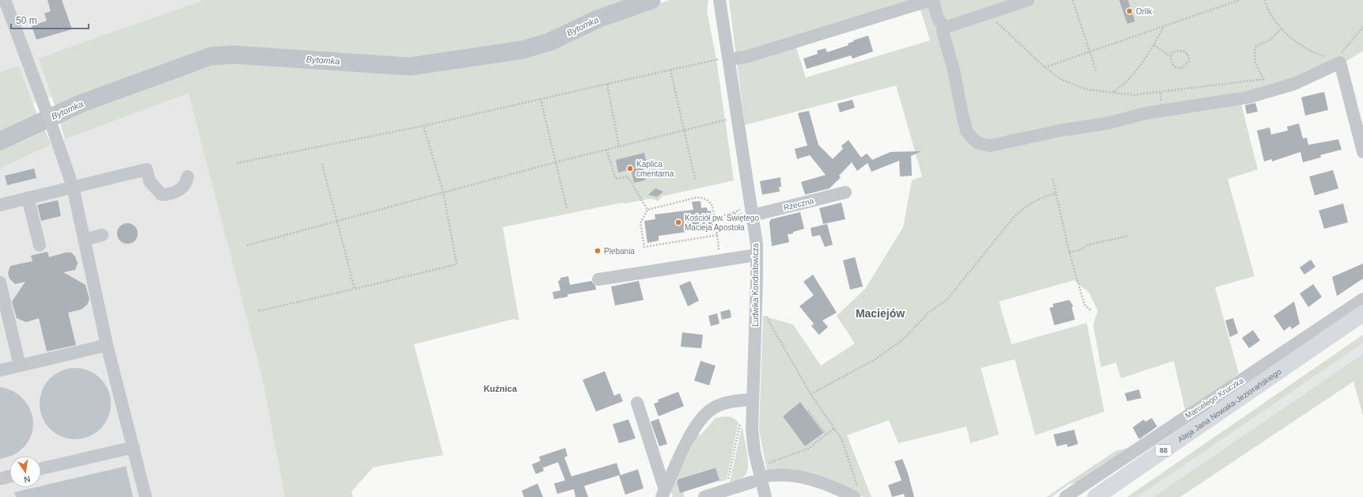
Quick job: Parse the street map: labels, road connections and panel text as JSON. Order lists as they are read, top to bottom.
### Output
{
  "streets": {
    "main road": ["Aleja Jana Nowaka-Jeziorańskiego", "88"],
    "street": ["Rzeczna", "Ludwika Kondratowicza", "Marcelego Kruczka"]
  },
  "crossings": [
    ["Rzeczna", "Ludwika Kondratowicza"]
  ],
  "districts": ["Maciejów", "Kuźnica"],
  "water": ["Bytomka"],
  "places": [
    "Orlik",
    "Kaplica cmentarna",
    "Kościół pw. Świętego Macieja Apostoła",
    "Plebania"
  ],
  "scale_bar": "50 m",
  "north": "bottom"
}
